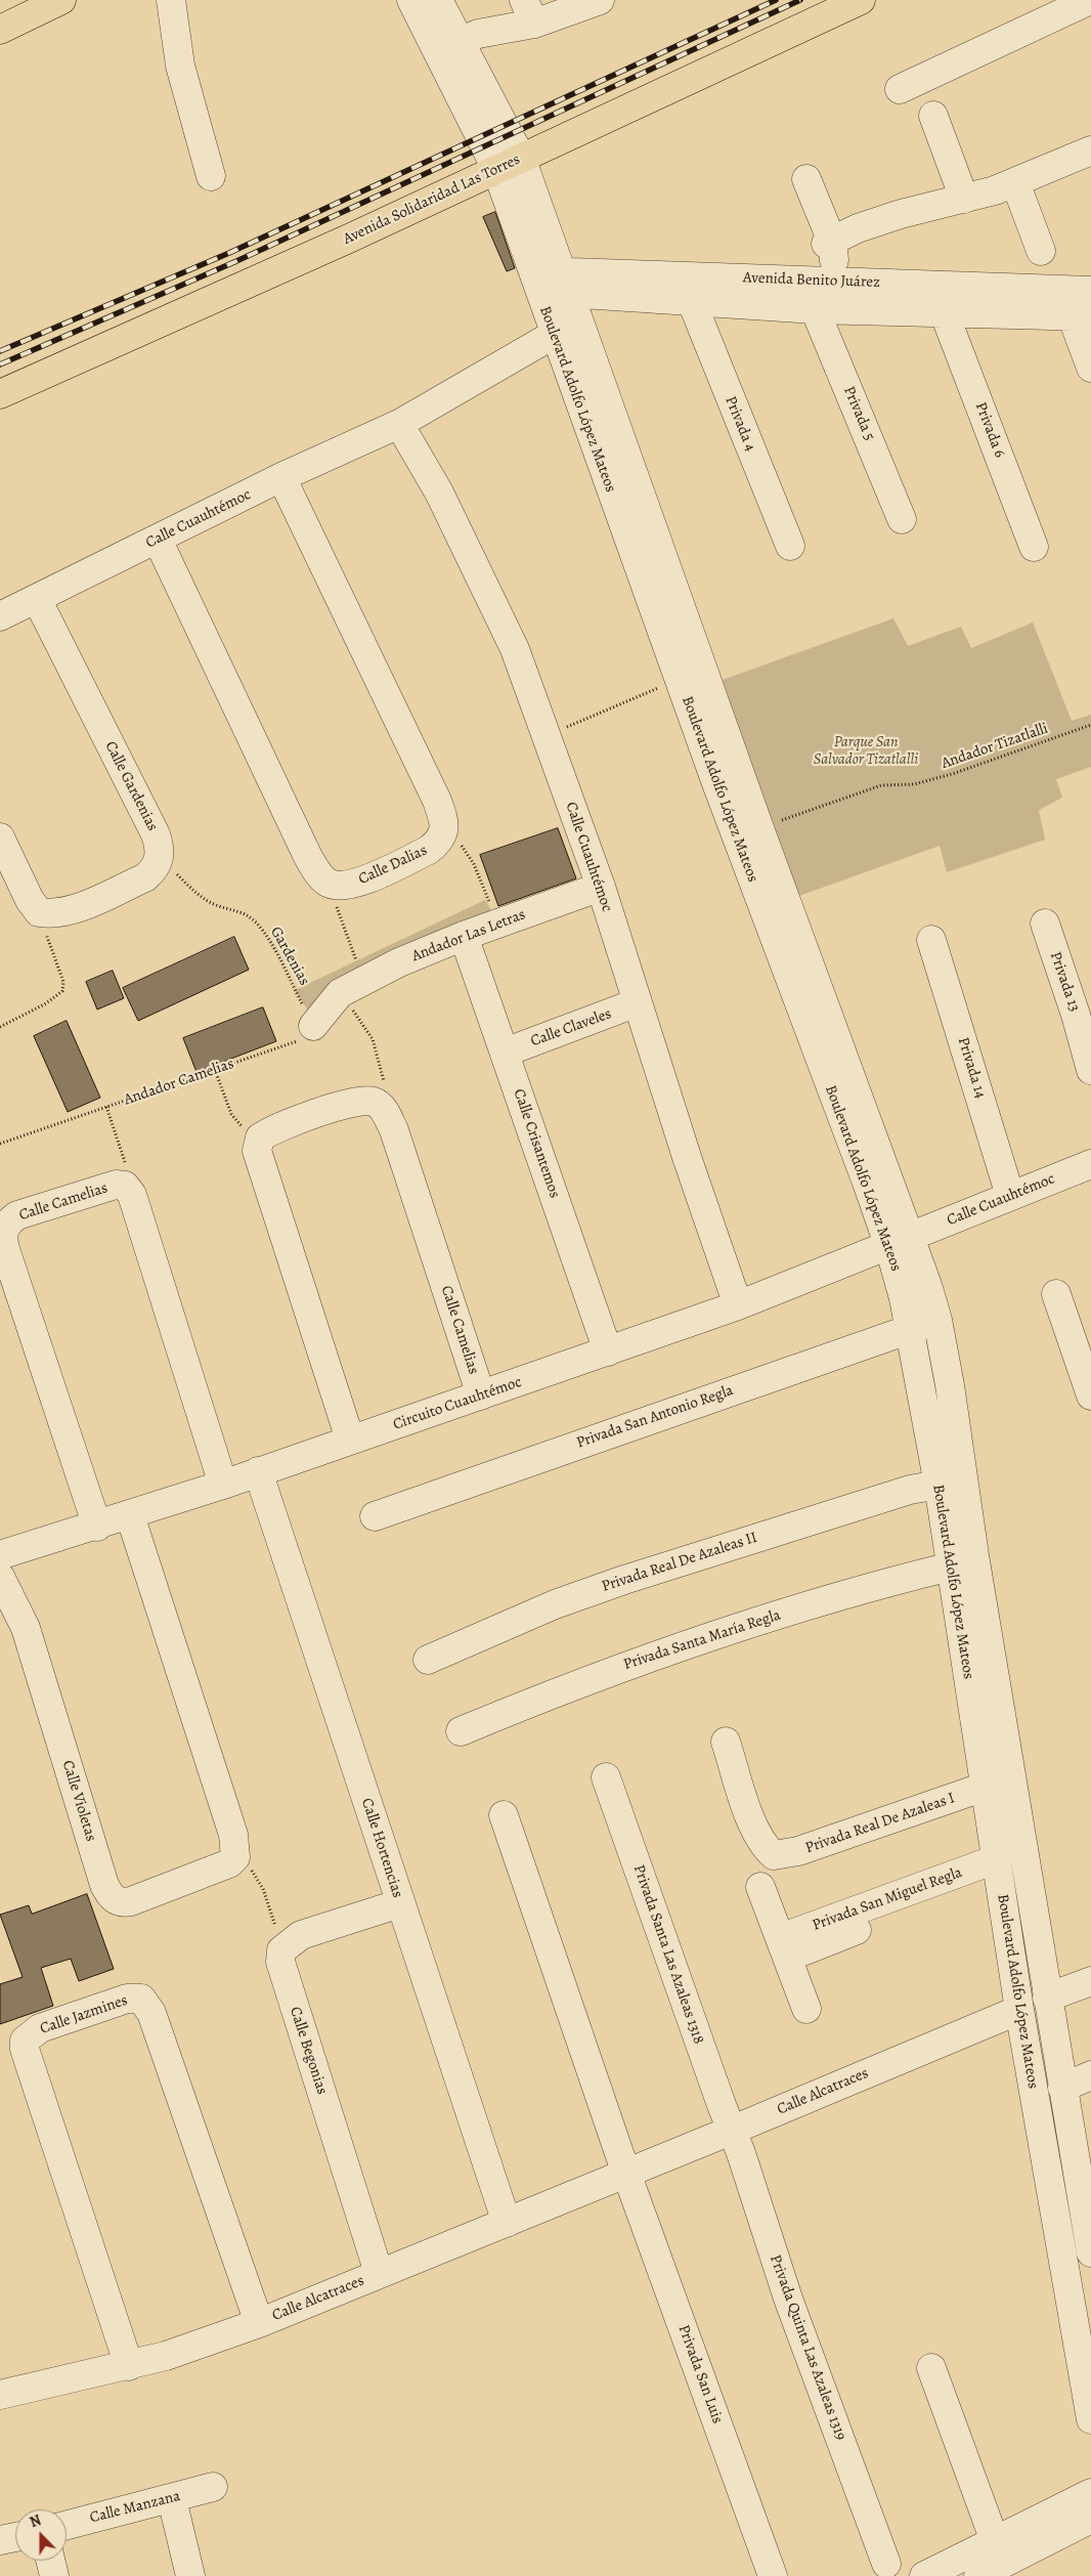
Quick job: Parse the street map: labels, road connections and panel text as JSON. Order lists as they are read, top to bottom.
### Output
{
  "streets": {
    "main road": ["Avenida Solidaridad Las Torres"],
    "street": [
      "Avenida Benito Juárez",
      "Boulevard Adolfo López Mateos",
      "Privada 5",
      "Privada 4",
      "Privada 6",
      "Calle Cuauhtémoc",
      "Calle Gardenias",
      "Calle Dalias",
      "Andador Las Letras",
      "Privada 13",
      "Calle Claveles",
      "Privada 14",
      "Calle Crisantemos",
      "Calle Camelias",
      "Circuito Cuauhtémoc",
      "Privada San Antonio Regla",
      "Privada Real De Azaleas II",
      "Privada Santa María Regla",
      "Calle Violetas",
      "Privada Real De Azaleas I",
      "Calle Hortencias",
      "Privada San Miguel Regla",
      "Privada Santa Las Azaleas 1318",
      "Calle Jazmines",
      "Calle Begonias",
      "Calle Alcatraces",
      "Privada Quinta Las Azaleas 1319",
      "Privada San Luis",
      "Calle Manzana"
    ],
    "path": ["Andador Tizatlalli", "Gardenias", "Andador Camelias"]
  },
  "crossings": [
    ["Avenida Solidaridad Las Torres", "Boulevard Adolfo López Mateos"],
    ["Avenida Benito Juárez", "Boulevard Adolfo López Mateos"],
    ["Avenida Benito Juárez", "Privada 5"],
    ["Avenida Benito Juárez", "Privada 4"],
    ["Avenida Benito Juárez", "Privada 6"],
    ["Boulevard Adolfo López Mateos", "Calle Cuauhtémoc"],
    ["Boulevard Adolfo López Mateos", "Andador Tizatlalli"],
    ["Boulevard Adolfo López Mateos", "Circuito Cuauhtémoc"],
    ["Boulevard Adolfo López Mateos", "Privada San Antonio Regla"],
    ["Boulevard Adolfo López Mateos", "Privada Real De Azaleas II"],
    ["Boulevard Adolfo López Mateos", "Privada Santa María Regla"],
    ["Boulevard Adolfo López Mateos", "Privada Real De Azaleas I"],
    ["Boulevard Adolfo López Mateos", "Privada San Miguel Regla"],
    ["Boulevard Adolfo López Mateos", "Calle Alcatraces"],
    ["Calle Cuauhtémoc", "Calle Gardenias"],
    ["Calle Cuauhtémoc", "Andador Las Letras"],
    ["Calle Cuauhtémoc", "Calle Claveles"],
    ["Calle Cuauhtémoc", "Privada 14"],
    ["Calle Cuauhtémoc", "Circuito Cuauhtémoc"],
    ["Calle Gardenias", "Gardenias"],
    ["Andador Las Letras", "Calle Crisantemos"],
    ["Gardenias", "Andador Camelias"],
    ["Calle Claveles", "Calle Crisantemos"],
    ["Calle Crisantemos", "Circuito Cuauhtémoc"],
    ["Calle Camelias", "Circuito Cuauhtémoc"],
    ["Circuito Cuauhtémoc", "Calle Hortencias"],
    ["Calle Hortencias", "Calle Alcatraces"],
    ["Privada Santa Las Azaleas 1318", "Calle Alcatraces"],
    ["Privada Santa Las Azaleas 1318", "Privada Quinta Las Azaleas 1319"],
    ["Calle Jazmines", "Calle Alcatraces"],
    ["Calle Begonias", "Calle Alcatraces"],
    ["Calle Alcatraces", "Privada Quinta Las Azaleas 1319"],
    ["Calle Alcatraces", "Privada San Luis"]
  ],
  "parks": ["Parque San Salvador Tizatlalli"],
  "north": "top"
}
